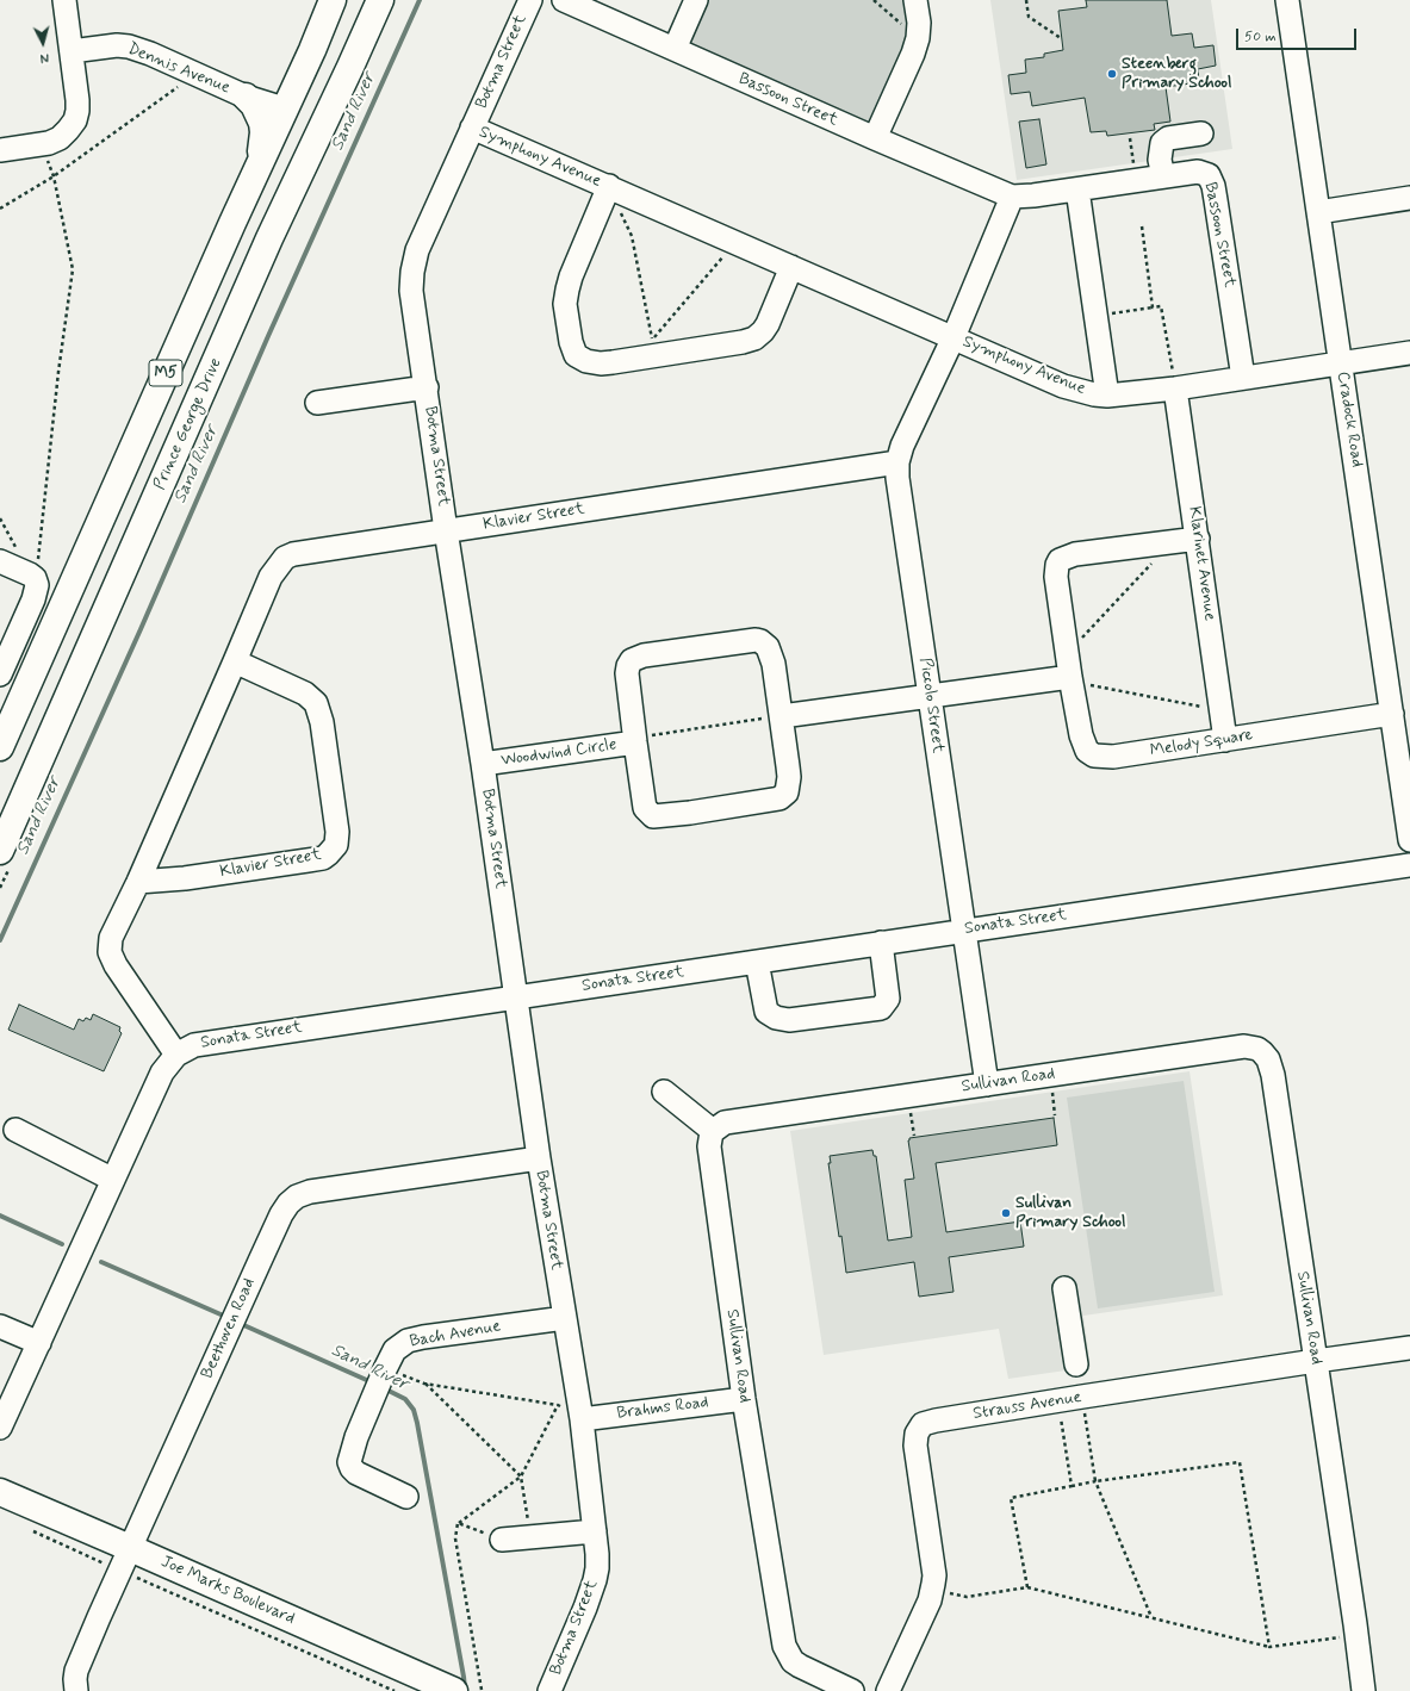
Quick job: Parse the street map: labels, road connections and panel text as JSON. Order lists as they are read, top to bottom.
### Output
{
  "streets": {
    "main road": ["M5", "Prince George Drive", "Joe Marks Boulevard"],
    "street": [
      "Botma Street",
      "Dennis Avenue",
      "Bassoon Street",
      "Symphony Avenue",
      "Cradock Road",
      "Klavier Street",
      "Klarinet Avenue",
      "Piccolo Street",
      "Melody Square",
      "Woodwind Circle",
      "Sonata Street",
      "Sullivan Road",
      "Beethoven Road",
      "Bach Avenue",
      "Strauss Avenue",
      "Brahms Road"
    ]
  },
  "crossings": [
    ["Botma Street", "Symphony Avenue"],
    ["Botma Street", "Klavier Street"],
    ["Botma Street", "Woodwind Circle"],
    ["Botma Street", "Sonata Street"],
    ["Botma Street", "Beethoven Road"],
    ["Botma Street", "Bach Avenue"],
    ["Botma Street", "Brahms Road"],
    ["Dennis Avenue", "M5"],
    ["Bassoon Street", "Symphony Avenue"],
    ["Symphony Avenue", "Cradock Road"],
    ["Symphony Avenue", "Klarinet Avenue"],
    ["Symphony Avenue", "Piccolo Street"],
    ["Cradock Road", "Melody Square"],
    ["Klavier Street", "Piccolo Street"],
    ["Klavier Street", "Sonata Street"],
    ["Klarinet Avenue", "Melody Square"],
    ["Piccolo Street", "Sonata Street"],
    ["Piccolo Street", "Sullivan Road"],
    ["Sullivan Road", "Strauss Avenue"],
    ["Sullivan Road", "Brahms Road"],
    ["Beethoven Road", "Joe Marks Boulevard"]
  ],
  "water": ["Sand River"],
  "places": ["Steenberg Primary School", "Sullivan Primary School"],
  "scale_bar": "50 m",
  "north": "bottom"
}
